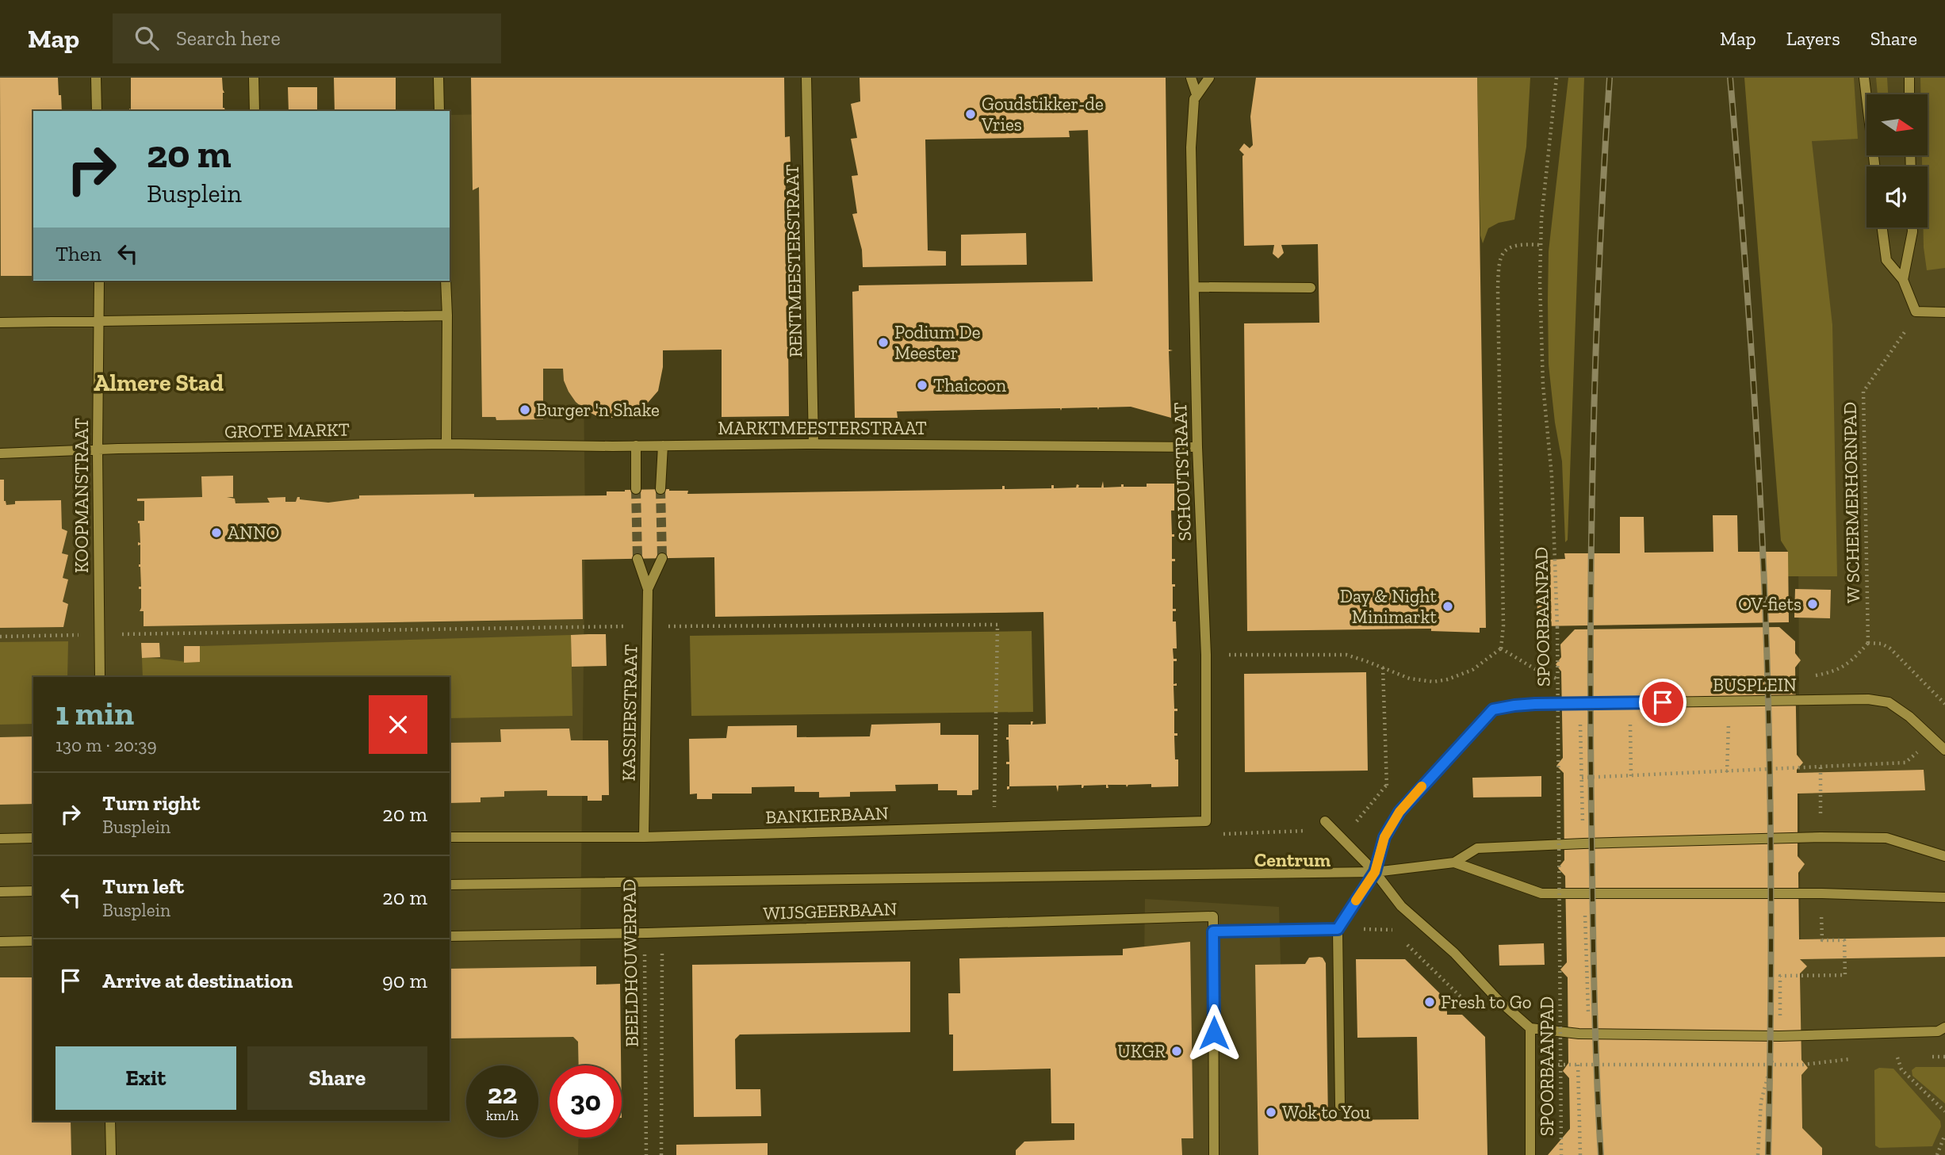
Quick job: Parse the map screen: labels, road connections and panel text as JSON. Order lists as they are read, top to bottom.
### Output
{
  "streets": {
    "street": [
      "RENTMEESTERSTRAAT",
      "MARKTMEESTERSTRAAT",
      "GROTE MARKT",
      "SCHOUTSTRAAT",
      "KOOPMANSTRAAT",
      "BUSPLEIN",
      "KASSIERSTRAAT",
      "BANKIERBAAN",
      "WIJSGEERBAAN"
    ],
    "path": ["W SCHERMERHORNPAD", "SPOORBAANPAD", "BEELDHOUWERPAD"]
  },
  "crossings": [
    ["RENTMEESTERSTRAAT", "MARKTMEESTERSTRAAT"],
    ["MARKTMEESTERSTRAAT", "GROTE MARKT"],
    ["MARKTMEESTERSTRAAT", "SCHOUTSTRAAT"],
    ["GROTE MARKT", "KOOPMANSTRAAT"],
    ["SCHOUTSTRAAT", "BANKIERBAAN"],
    ["KASSIERSTRAAT", "BANKIERBAAN"],
    ["WIJSGEERBAAN", "BEELDHOUWERPAD"]
  ],
  "districts": ["Almere Stad", "Centrum"],
  "places": [
    "Goudstikker-de Vries",
    "Podium De Meester",
    "Thaicoon",
    "Burger 'n Shake",
    "ANNO",
    "OV-fiets",
    "Day & Night Minimarkt",
    "Fresh to Go",
    "UKGR",
    "Wok to You"
  ],
  "north": "right",
  "page": {
    "header": "Map",
    "search": "Search here",
    "nav": ["Map", "Layers", "Share"],
    "turn": ["20 m", "Busplein"],
    "then": "Then",
    "heading": ["1 min", "130 m · 20:39"],
    "list": [
      {
        "name": "Turn right",
        "note": "Busplein",
        "value": "20 m"
      },
      {
        "name": "Turn left",
        "note": "Busplein",
        "value": "20 m"
      },
      {
        "name": "Arrive at destination",
        "value": "90 m"
      }
    ],
    "buttons": ["Exit", "Share"],
    "speed": "22 km/h",
    "limit": "30"
  }
}
